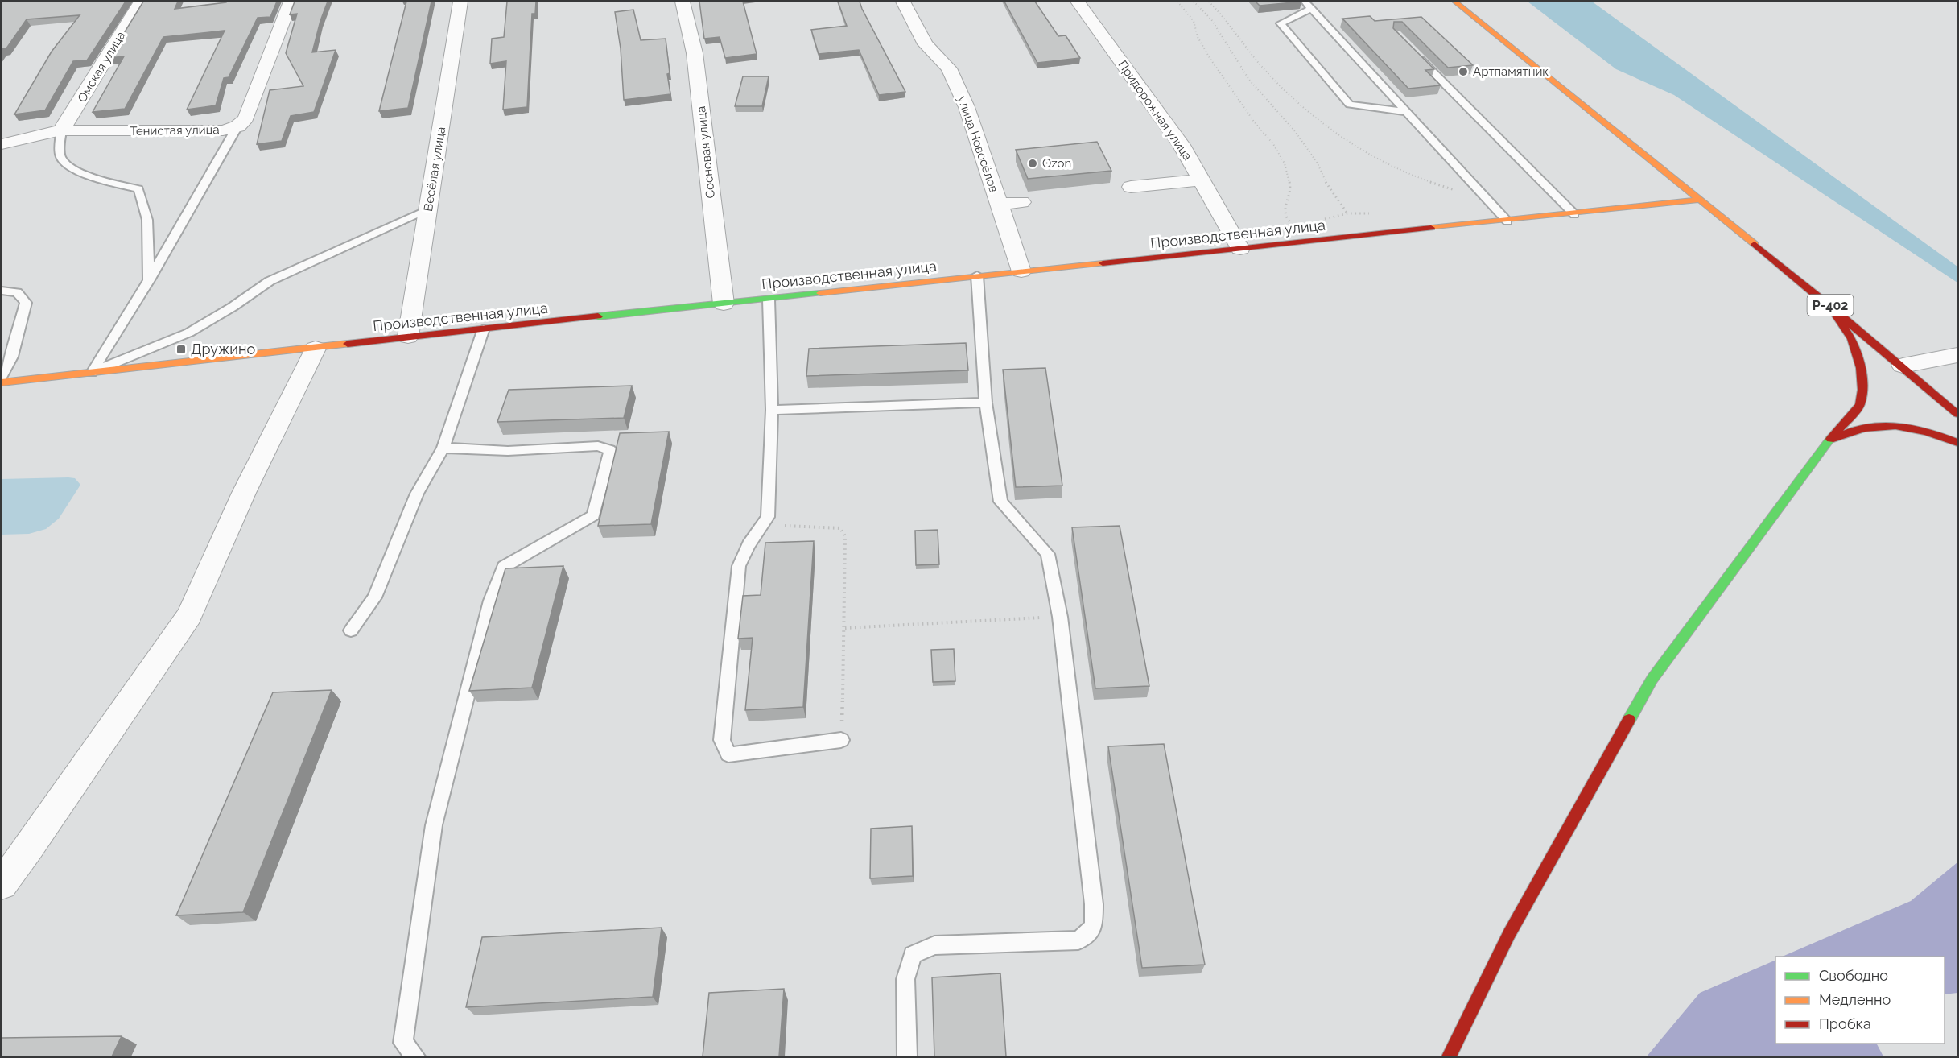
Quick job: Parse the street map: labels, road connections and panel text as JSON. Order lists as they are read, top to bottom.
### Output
{
  "streets": {
    "street": [
      "Омская улица",
      "Придорожная улица",
      "Тенистая улица",
      "улица Новосёлов",
      "Сосновая улица",
      "Весёлая улица",
      "Производственная улица",
      "Р-402"
    ]
  },
  "crossings": [
    ["Омская улица", "Тенистая улица"],
    ["Придорожная улица", "Производственная улица"],
    ["улица Новосёлов", "Производственная улица"],
    ["Сосновая улица", "Производственная улица"],
    ["Весёлая улица", "Производственная улица"],
    ["Производственная улица", "Р-402"]
  ],
  "places": {
    "other": ["Артпамятник", "Ozon"],
    "transit": ["Дружино"]
  },
  "legend": ["Свободно", "Медленно", "Пробка"]
}
